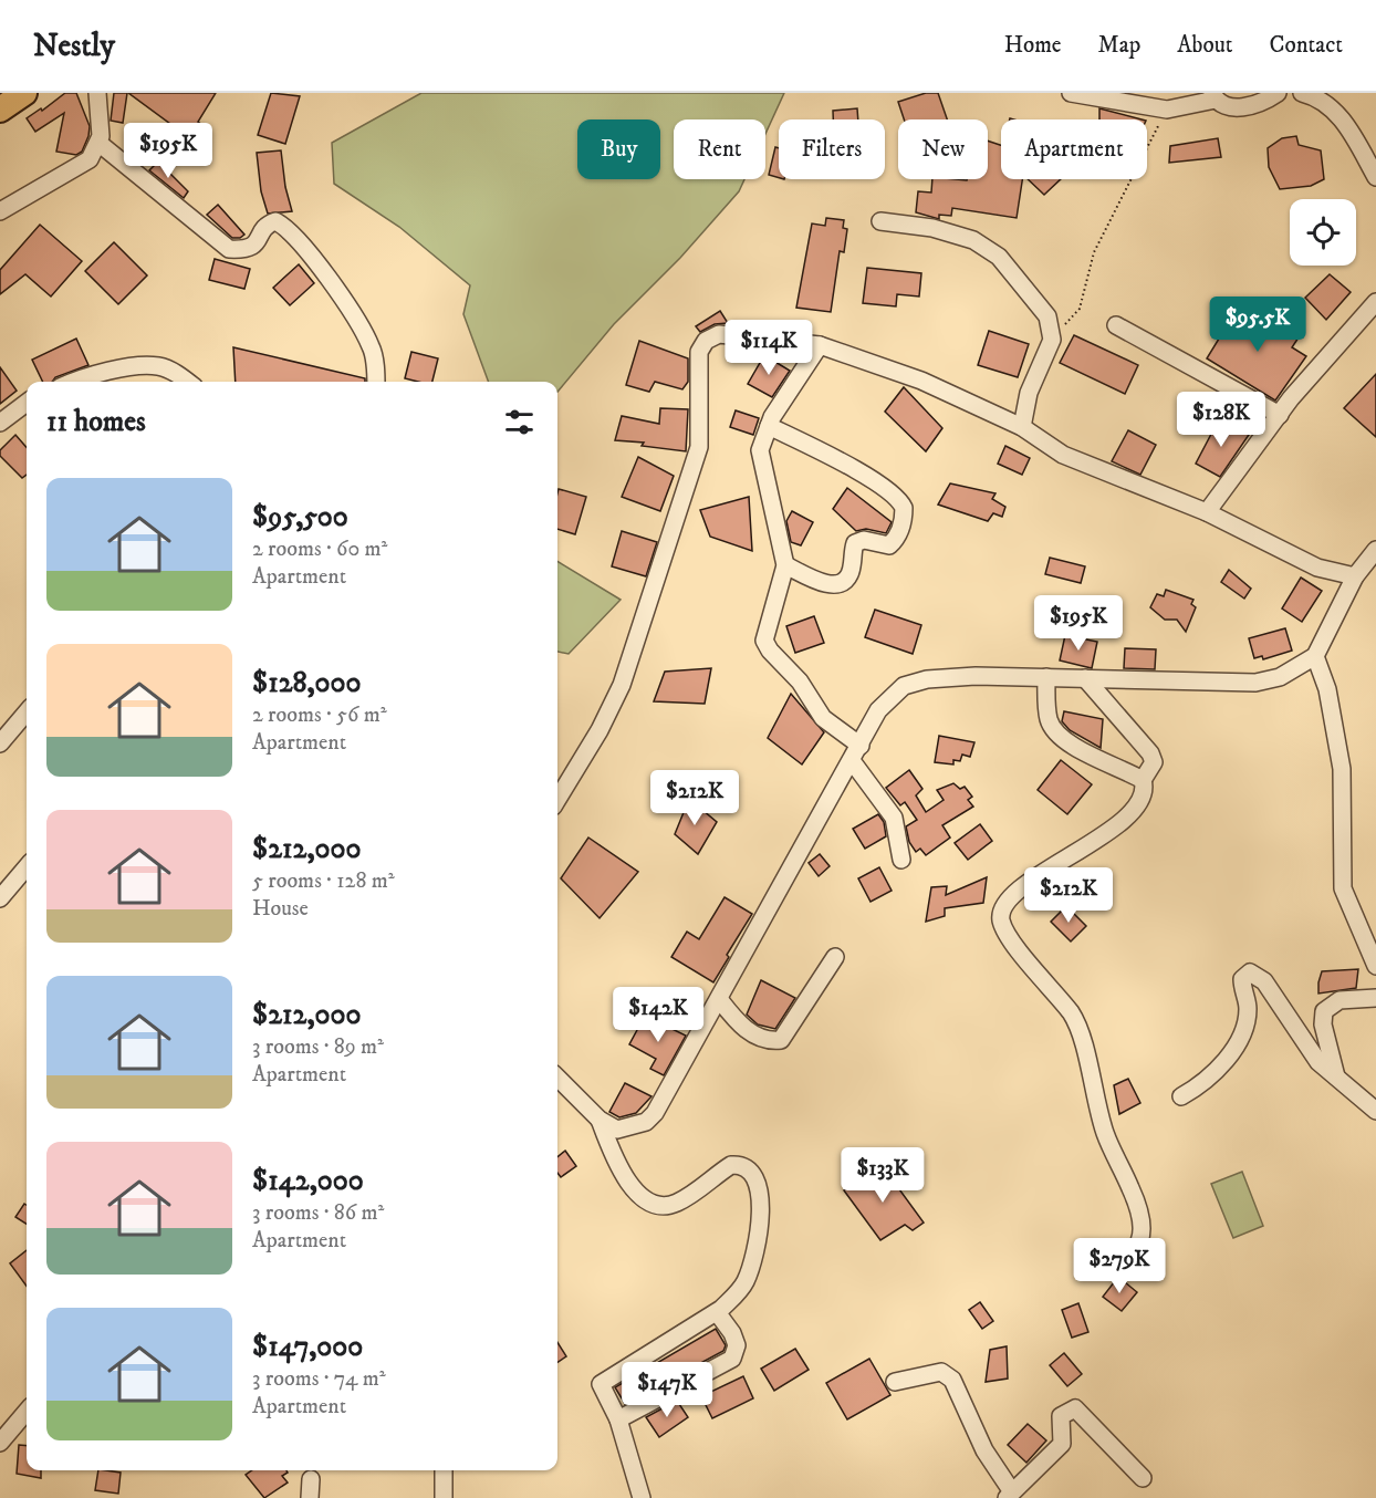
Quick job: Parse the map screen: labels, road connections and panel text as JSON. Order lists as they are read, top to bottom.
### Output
{
  "page": {
    "header": "Nestly",
    "nav": [
      "Home",
      "Map",
      "About",
      "Contact"
    ],
    "chip": [
      "Buy",
      "Rent",
      "Filters",
      "New",
      "Apartment"
    ],
    "price": [
      "$195K",
      "$95.5K",
      "$114K",
      "$128K",
      "$195K",
      "$212K",
      "$212K",
      "$142K",
      "$133K",
      "$279K",
      "$147K"
    ],
    "heading": "11 homes",
    "list": [
      {
        "name": "$95,500",
        "note": "2 rooms · 60 m² · Apartment"
      },
      {
        "name": "$128,000",
        "note": "2 rooms · 56 m² · Apartment"
      },
      {
        "name": "$212,000",
        "note": "5 rooms · 128 m² · House"
      },
      {
        "name": "$212,000",
        "note": "3 rooms · 89 m² · Apartment"
      },
      {
        "name": "$142,000",
        "note": "3 rooms · 86 m² · Apartment"
      },
      {
        "name": "$147,000",
        "note": "3 rooms · 74 m² · Apartment"
      }
    ]
  }
}
